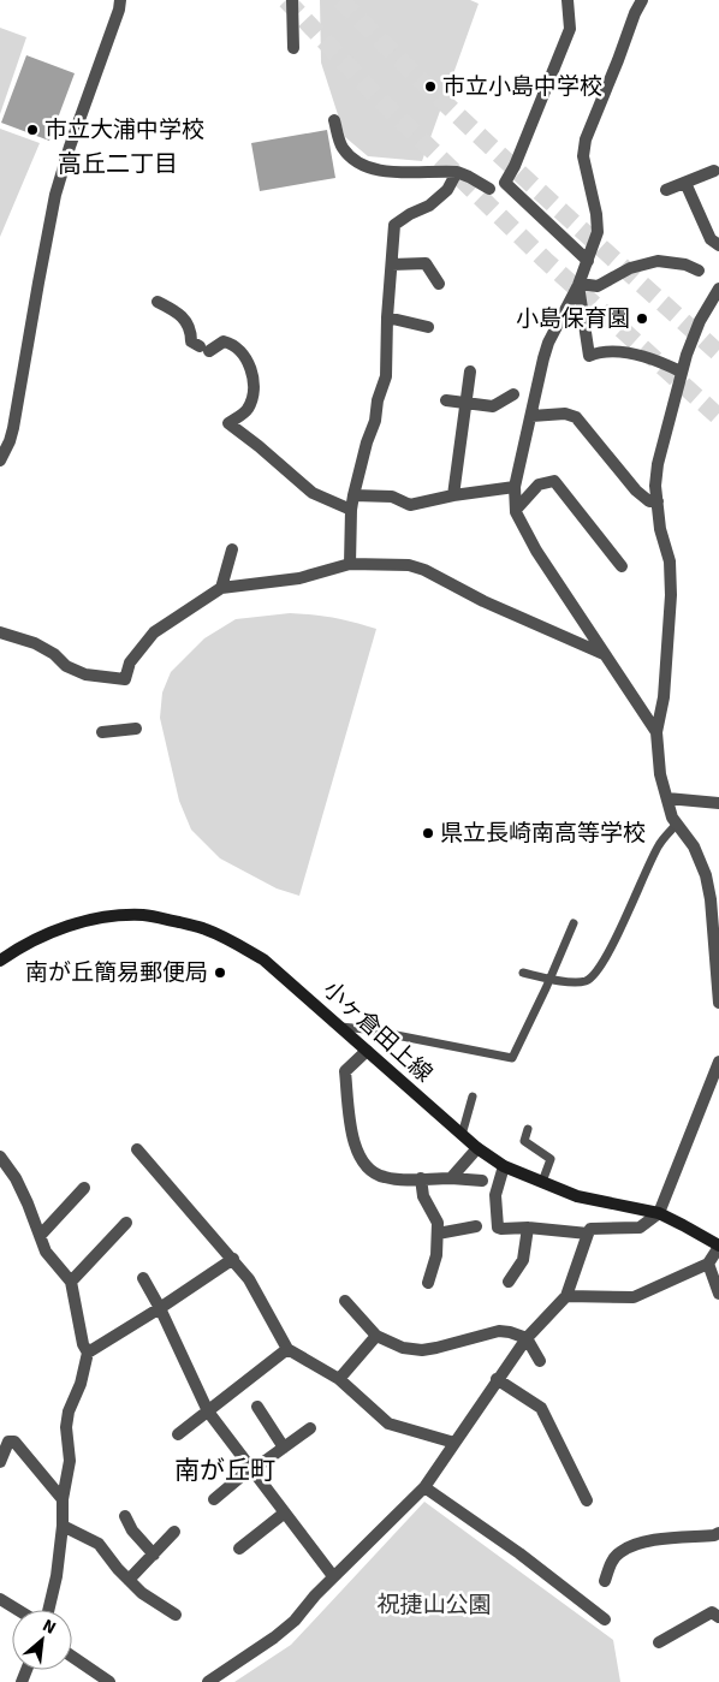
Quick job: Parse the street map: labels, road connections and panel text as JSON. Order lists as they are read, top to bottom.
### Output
{
  "streets": {
    "main road": ["小ヶ倉田上線"]
  },
  "districts": ["高丘二丁目", "南が丘町"],
  "parks": ["祝捷山公園"],
  "places": [
    "市立小島中学校",
    "市立大浦中学校",
    "小島保育園",
    "県立長崎南高等学校",
    "南が丘簡易郵便局"
  ],
  "north": "top right"
}
